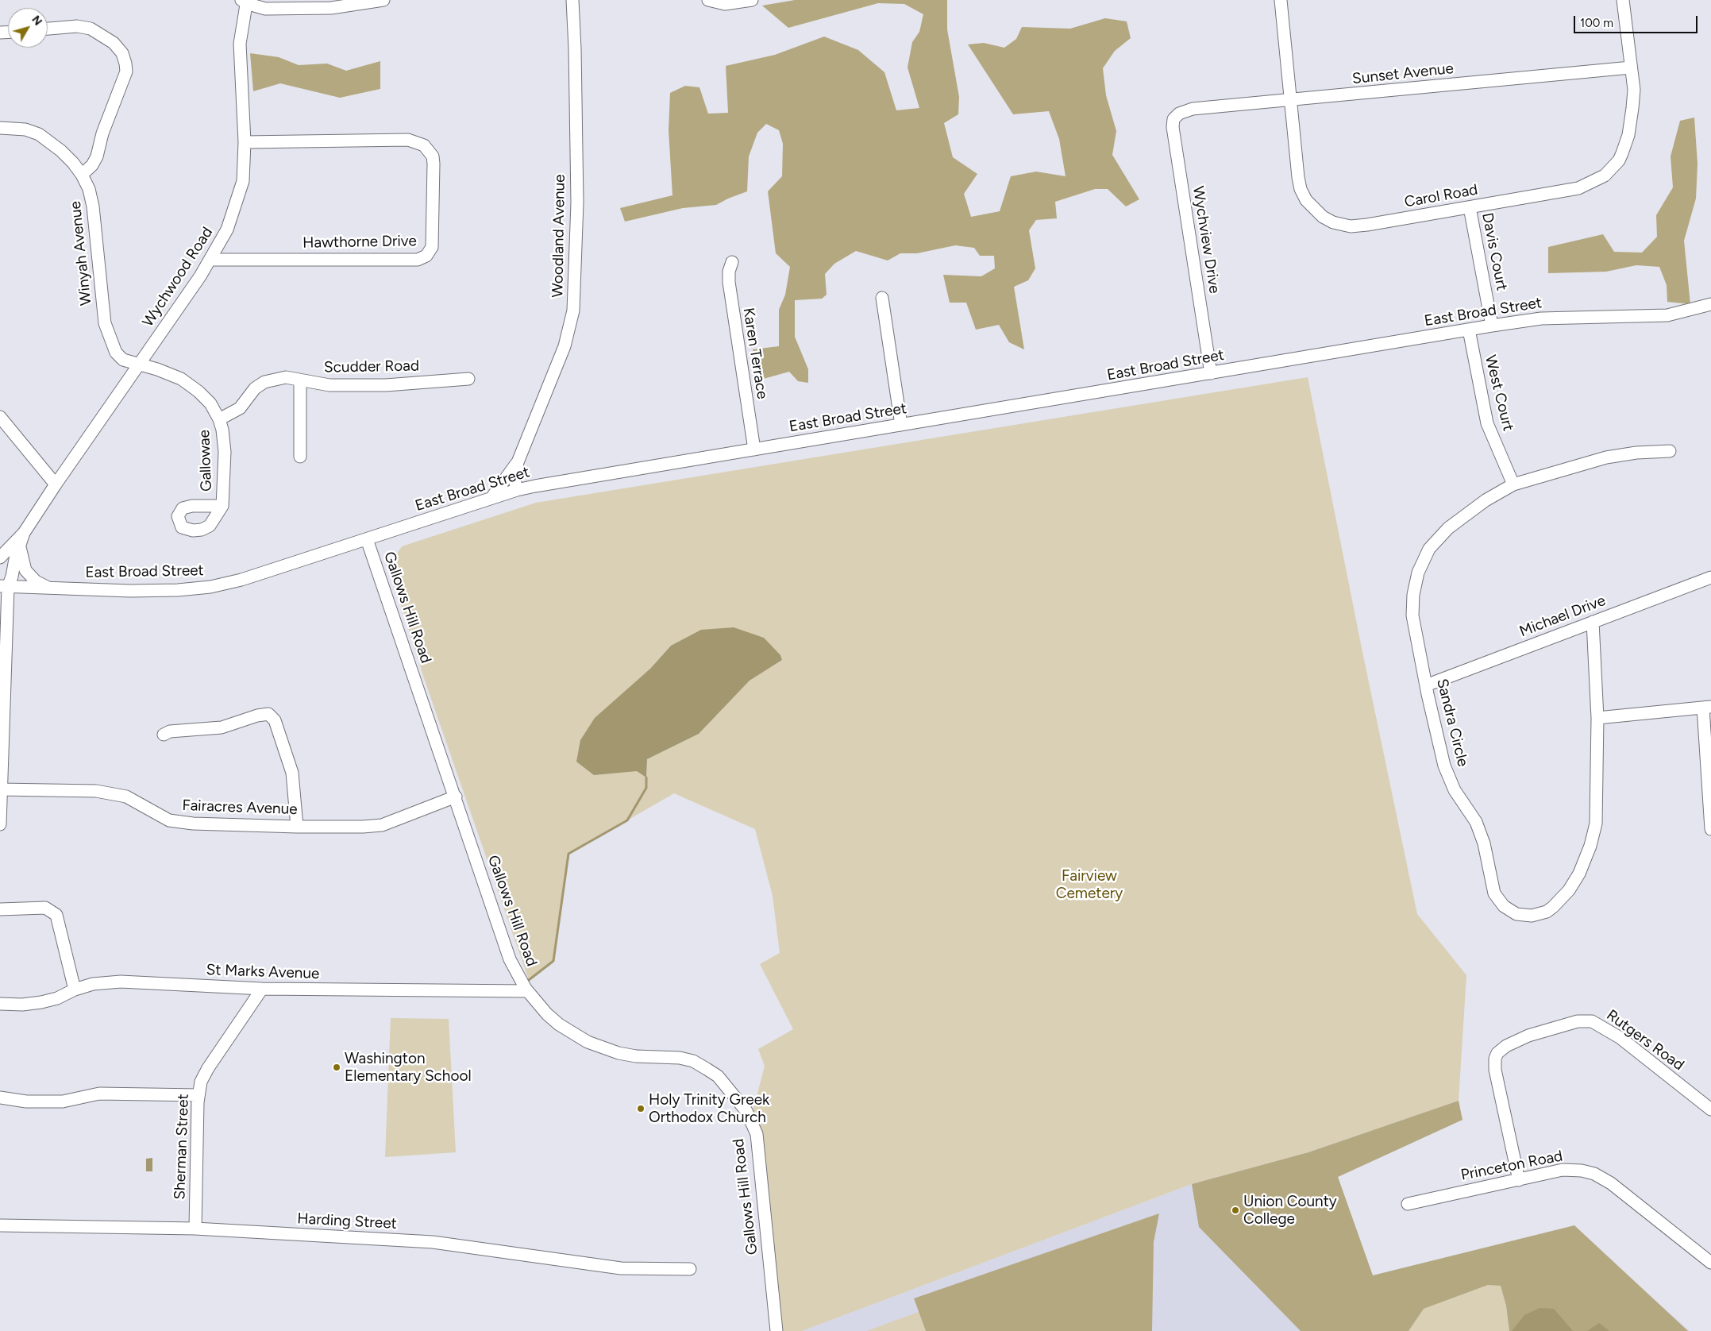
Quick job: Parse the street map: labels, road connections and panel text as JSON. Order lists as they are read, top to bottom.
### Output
{
  "streets": {
    "street": [
      "Sunset Avenue",
      "Carol Road",
      "Woodland Avenue",
      "Wychview Drive",
      "Hawthorne Drive",
      "Davis Court",
      "Winyah Avenue",
      "Wychwood Road",
      "East Broad Street",
      "Karen Terrace",
      "Scudder Road",
      "West Court",
      "Gallowae",
      "Gallows Hill Road",
      "Michael Drive",
      "Sandra Circle",
      "Fairacres Avenue",
      "St Marks Avenue",
      "Rutgers Road",
      "Sherman Street",
      "Princeton Road",
      "Harding Street"
    ]
  },
  "crossings": [
    ["Sunset Avenue", "Carol Road"],
    ["Sunset Avenue", "Wychview Drive"],
    ["Carol Road", "Davis Court"],
    ["Woodland Avenue", "East Broad Street"],
    ["Wychview Drive", "East Broad Street"],
    ["Hawthorne Drive", "Wychwood Road"],
    ["Davis Court", "East Broad Street"],
    ["Winyah Avenue", "Wychwood Road"],
    ["Winyah Avenue", "Gallowae"],
    ["Wychwood Road", "East Broad Street"],
    ["Wychwood Road", "Gallowae"],
    ["Wychwood Road", "Fairacres Avenue"],
    ["East Broad Street", "Karen Terrace"],
    ["East Broad Street", "West Court"],
    ["East Broad Street", "Gallows Hill Road"],
    ["Scudder Road", "Gallowae"],
    ["West Court", "Sandra Circle"],
    ["Gallows Hill Road", "Fairacres Avenue"],
    ["Gallows Hill Road", "St Marks Avenue"],
    ["Michael Drive", "Sandra Circle"],
    ["St Marks Avenue", "Sherman Street"],
    ["Rutgers Road", "Princeton Road"],
    ["Sherman Street", "Harding Street"]
  ],
  "parks": ["Fairview Cemetery"],
  "places": ["Washington Elementary School", "Holy Trinity Greek Orthodox Church", "Union County College"],
  "scale_bar": "100 m",
  "north": "top right"
}
